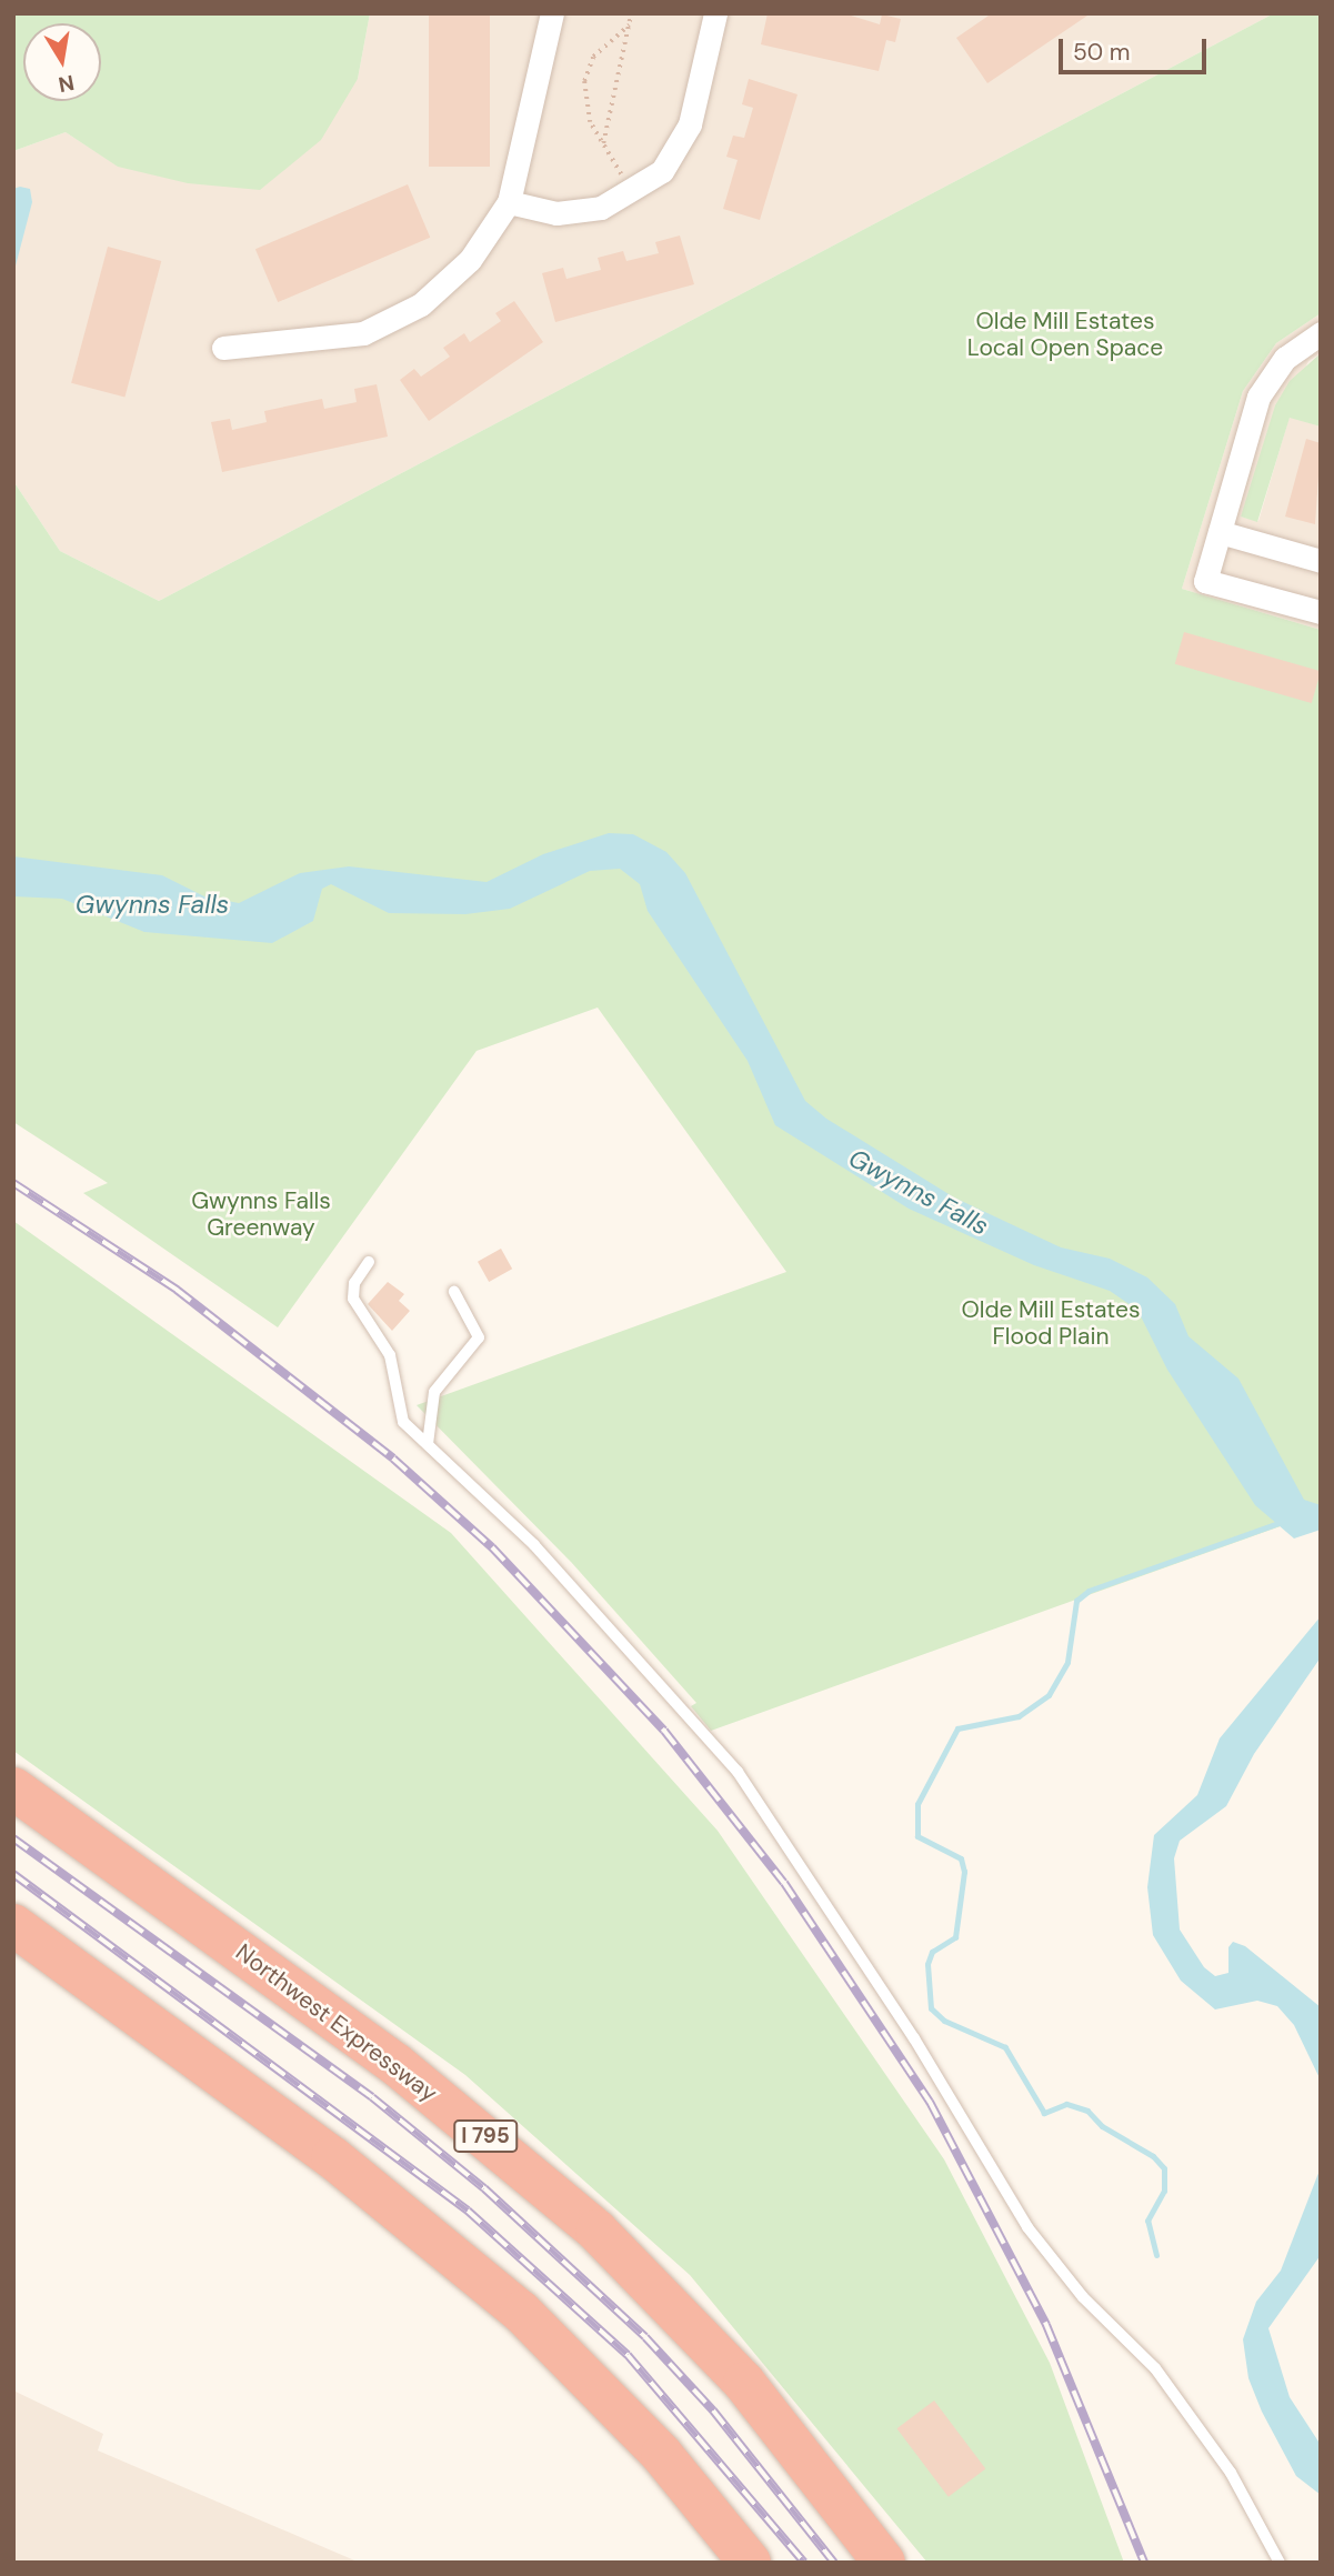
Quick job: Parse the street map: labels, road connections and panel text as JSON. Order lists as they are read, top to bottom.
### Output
{
  "streets": {
    "highway": ["Northwest Expressway", "I 795"]
  },
  "water": ["Gwynns Falls"],
  "parks": ["Olde Mill Estates Local Open Space", "Gwynns Falls Greenway", "Olde Mill Estates Flood Plain"],
  "scale_bar": "50 m",
  "north": "bottom"
}
